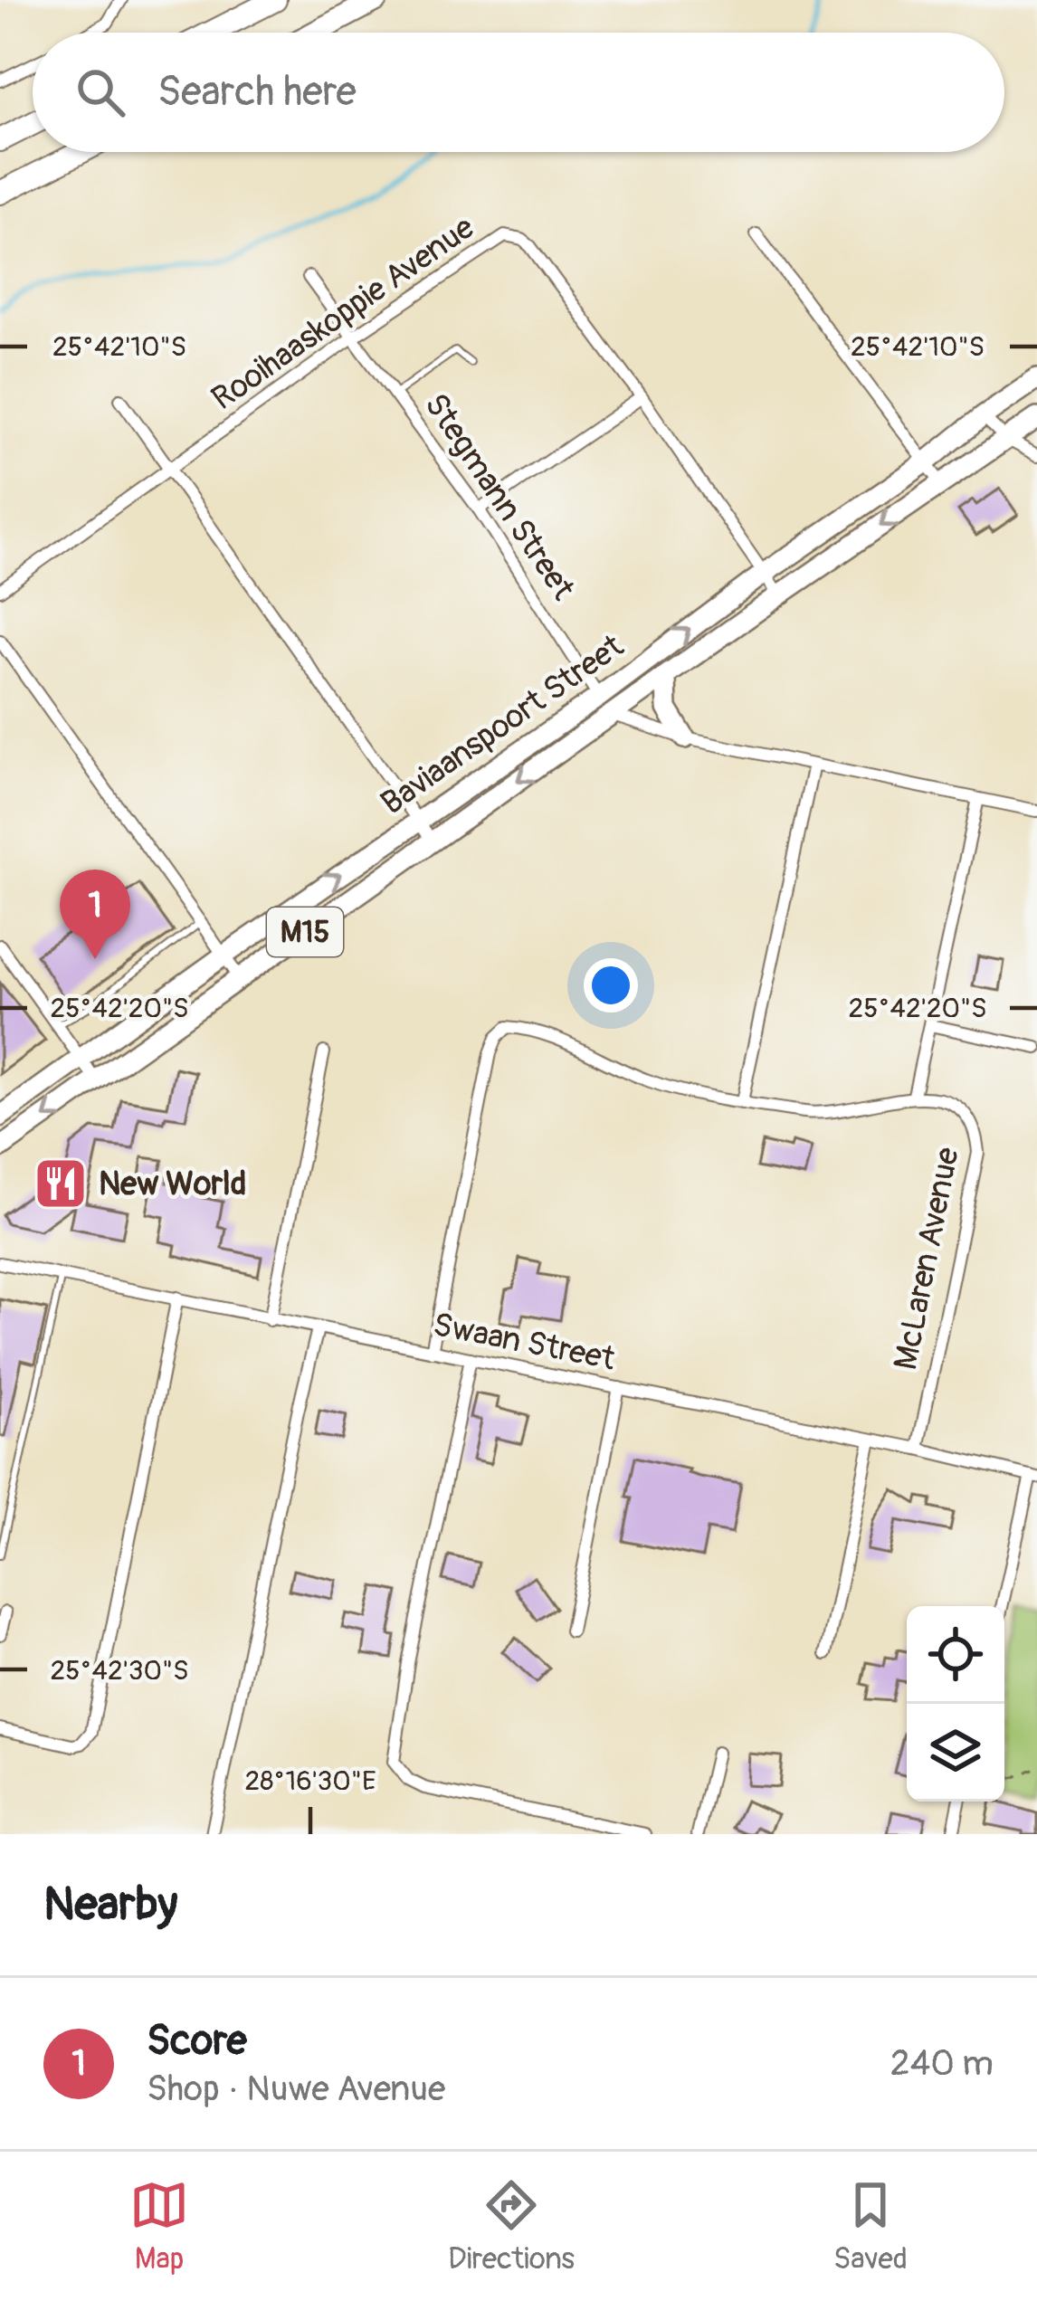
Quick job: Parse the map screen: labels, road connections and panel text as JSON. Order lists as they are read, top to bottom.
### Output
{
  "streets": {
    "main road": ["Baviaanspoort Street", "M15"],
    "street": [
      "Rooihaaskoppie Avenue",
      "Stegmann Street",
      "McLaren Avenue",
      "Swaan Street"
    ]
  },
  "crossings": [
    ["Rooihaaskoppie Avenue", "Stegmann Street"],
    ["Rooihaaskoppie Avenue", "Baviaanspoort Street"],
    ["Stegmann Street", "Baviaanspoort Street"],
    ["McLaren Avenue", "Swaan Street"]
  ],
  "places": {
    "restaurant": ["New World"]
  },
  "page": {
    "search": "Search here",
    "pins": "1",
    "heading": "Nearby",
    "list": [
      {
        "mark": "1",
        "name": "Score",
        "note": "Shop · Nuwe Avenue",
        "value": "240 m"
      }
    ],
    "nav": ["Map", "Directions", "Saved"]
  },
  "coordinates": [
    "25°42'10\"S",
    "25°42'20\"S",
    "25°42'30\"S",
    "28°16'30\"E"
  ]
}
